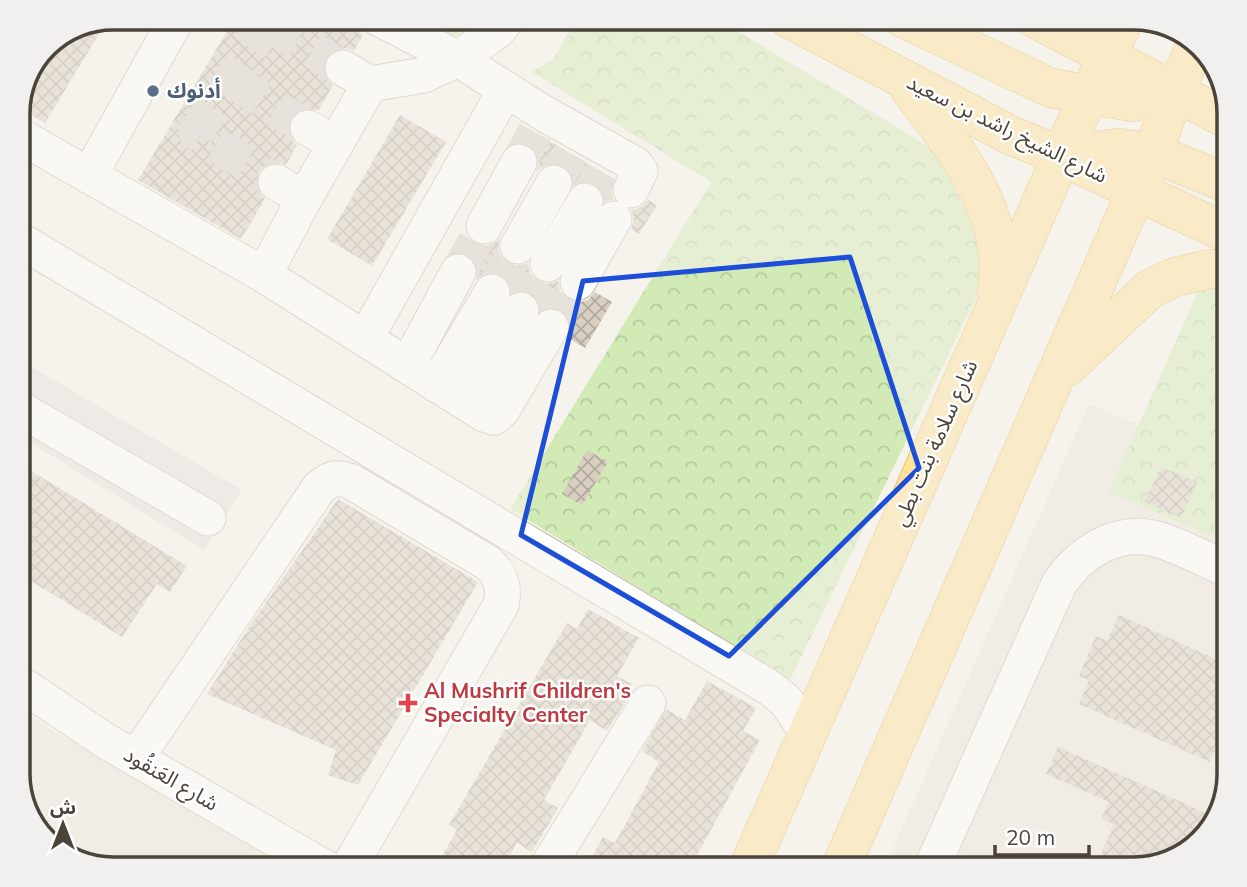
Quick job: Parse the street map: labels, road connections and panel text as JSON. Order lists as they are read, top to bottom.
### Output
{
  "streets": {
    "main road": ["شارع الشيخ راشد بن سعيد", "شارع سلامة بنت بطي"],
    "street": ["شارع العَنقُود"]
  },
  "crossings": [
    ["شارع الشيخ راشد بن سعيد", "شارع سلامة بنت بطي"]
  ],
  "places": {
    "other": ["أدنوك"],
    "health": ["Al Mushrif Children's Specialty Center"]
  },
  "scale_bar": "20 m",
  "north": "top"
}
